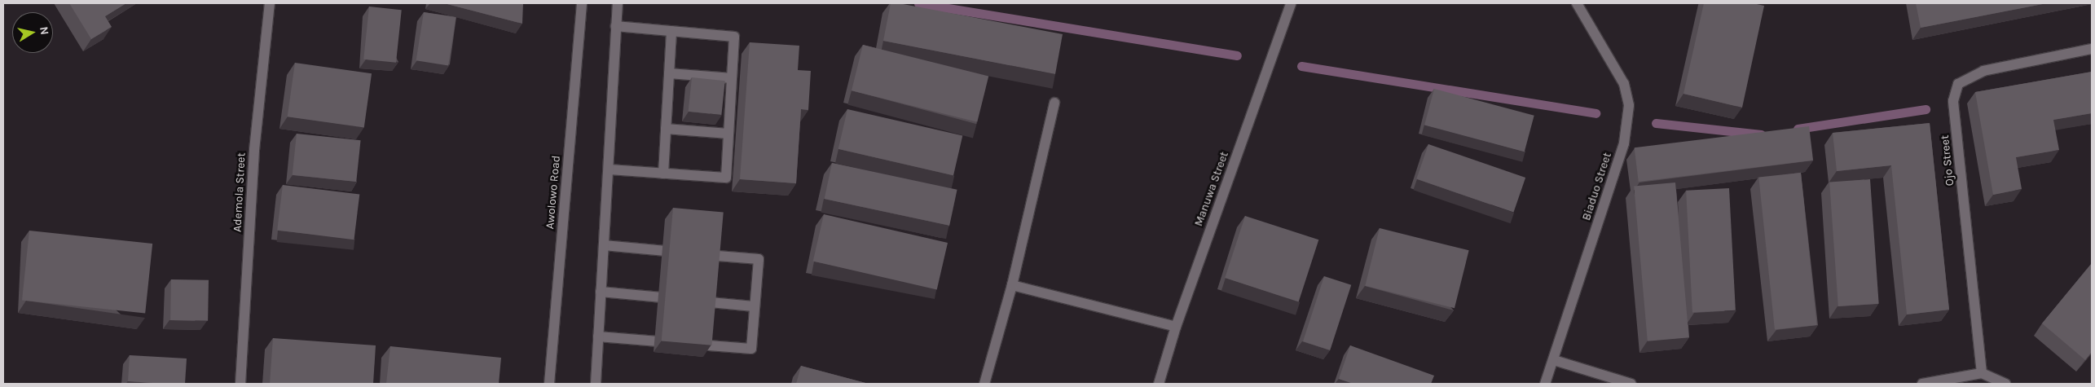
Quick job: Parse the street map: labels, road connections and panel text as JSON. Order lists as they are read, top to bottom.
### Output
{
  "streets": {
    "street": [
      "Ojo Street",
      "Biaduo Street",
      "Manuwa Street",
      "Ademola Street",
      "Awolowo Road"
    ]
  },
  "north": "right"
}
